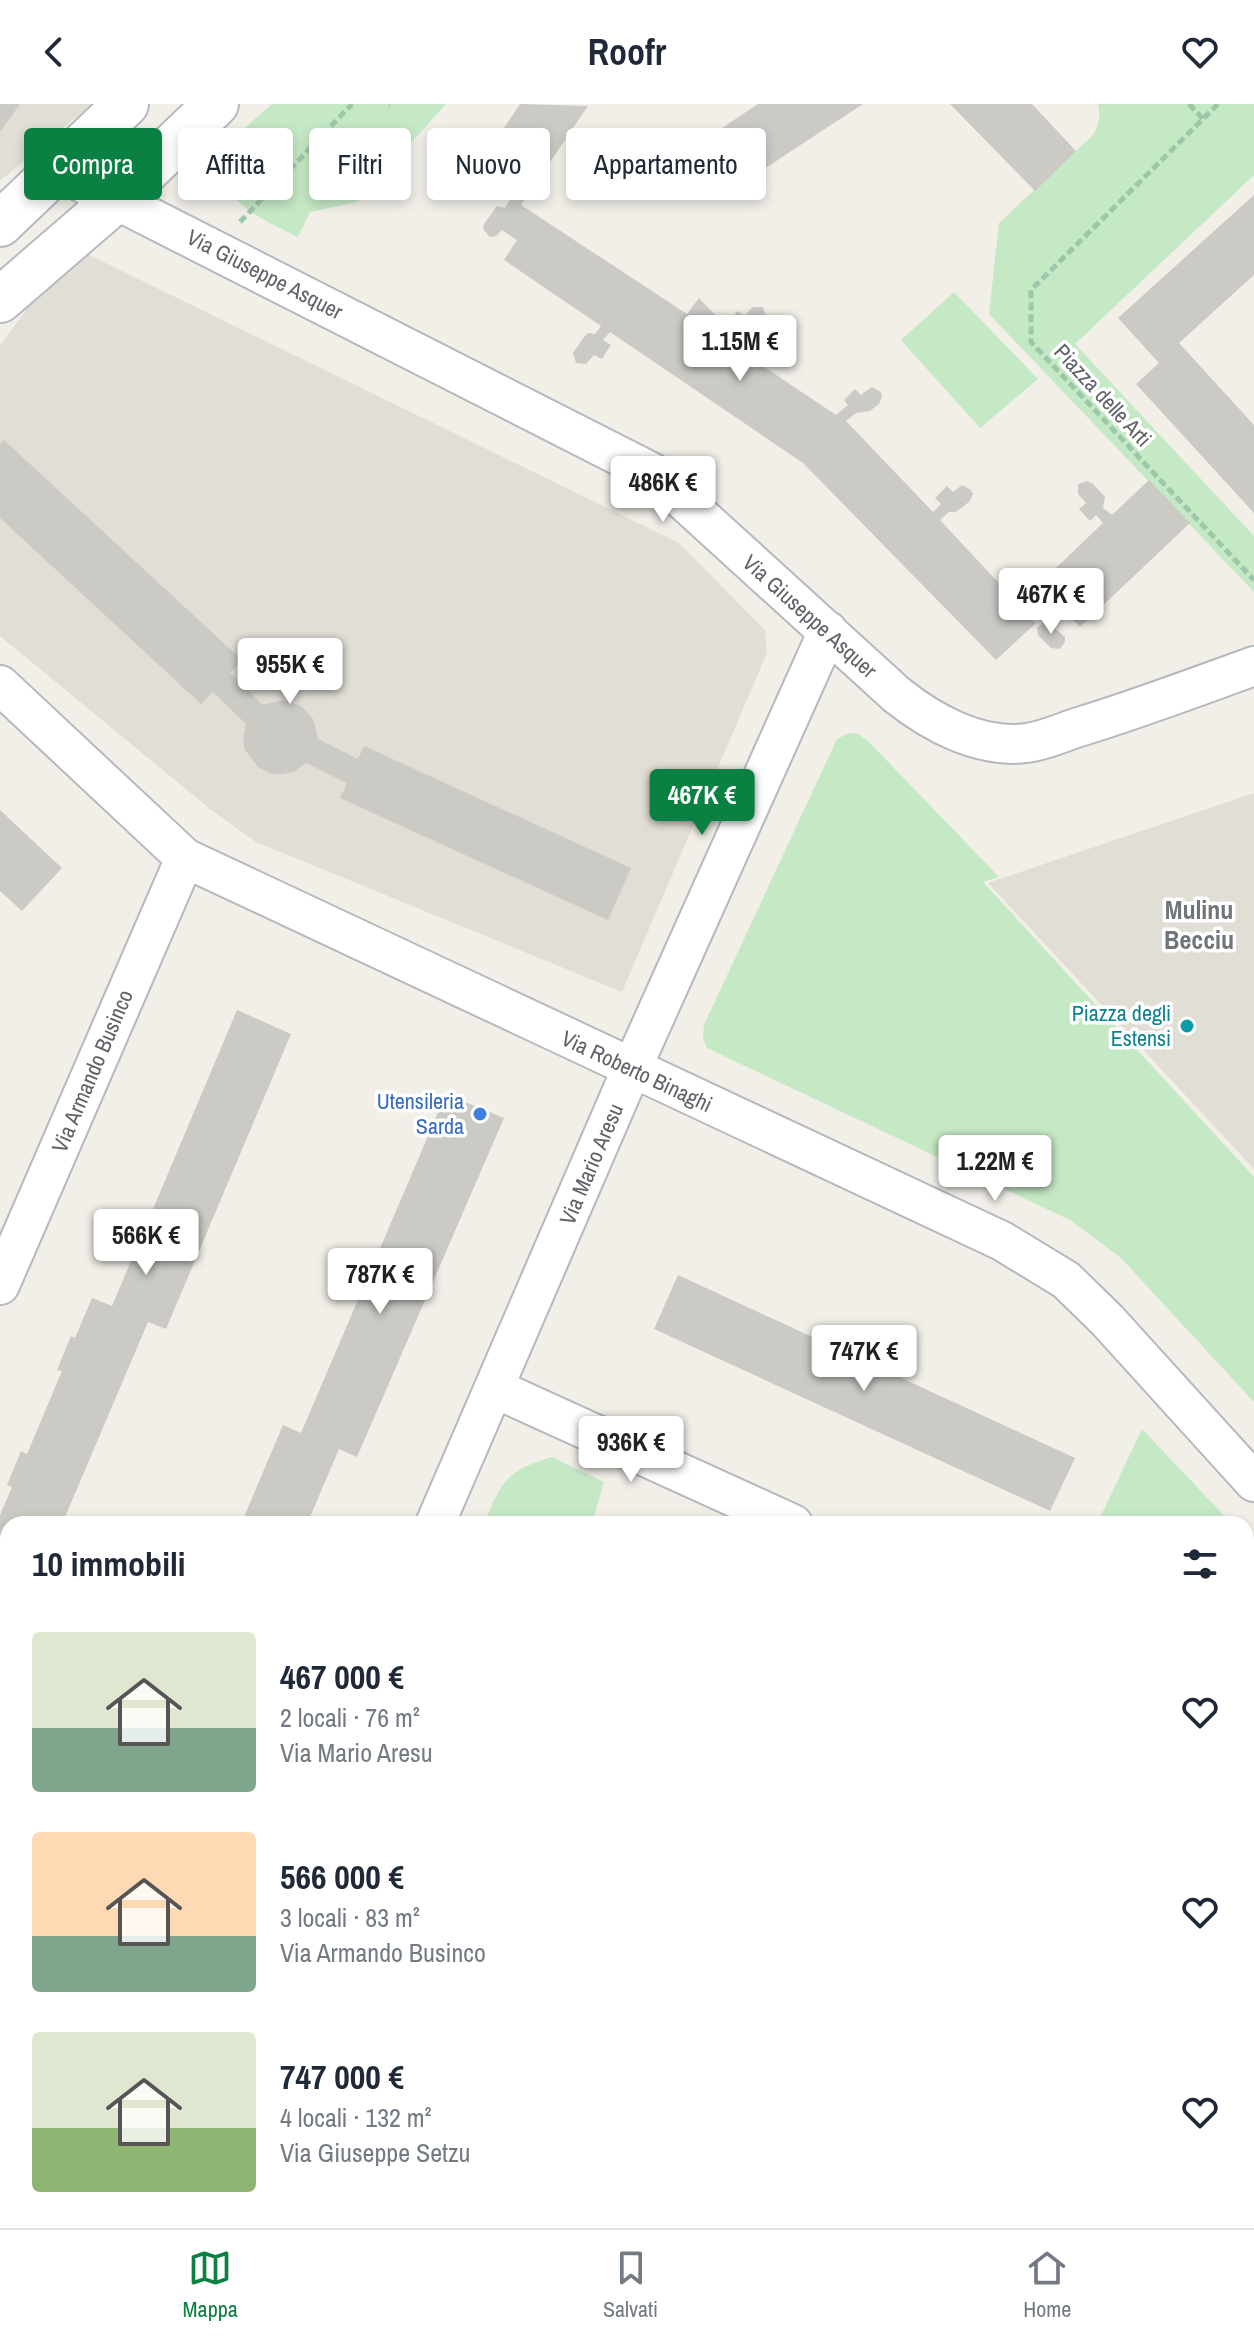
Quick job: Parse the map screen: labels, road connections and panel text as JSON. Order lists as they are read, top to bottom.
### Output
{
  "streets": {
    "street": [
      "Via Giuseppe Asquer",
      "Via Armando Businco",
      "Via Roberto Binaghi",
      "Via Mario Aresu"
    ],
    "path": ["Piazza delle Arti"]
  },
  "crossings": [
    ["Via Giuseppe Asquer", "Via Mario Aresu"],
    ["Via Armando Businco", "Via Roberto Binaghi"],
    ["Via Roberto Binaghi", "Via Mario Aresu"]
  ],
  "districts": ["Mulinu Becciu"],
  "places": ["Piazza degli Estensi", "Utensileria Sarda"],
  "page": {
    "header": "Roofr",
    "chip": [
      "Compra",
      "Affitta",
      "Filtri",
      "Nuovo",
      "Appartamento"
    ],
    "price": [
      "1.15M €",
      "486K €",
      "467K €",
      "955K €",
      "467K €",
      "1.22M €",
      "566K €",
      "787K €",
      "747K €",
      "936K €"
    ],
    "heading": "10 immobili",
    "list": [
      {
        "name": "467 000 €",
        "note": "2 locali · 76 m² · Via Mario Aresu"
      },
      {
        "name": "566 000 €",
        "note": "3 locali · 83 m² · Via Armando Businco"
      },
      {
        "name": "747 000 €",
        "note": "4 locali · 132 m² · Via Giuseppe Setzu"
      }
    ],
    "tabs": ["Mappa", "Salvati", "Home"]
  }
}
